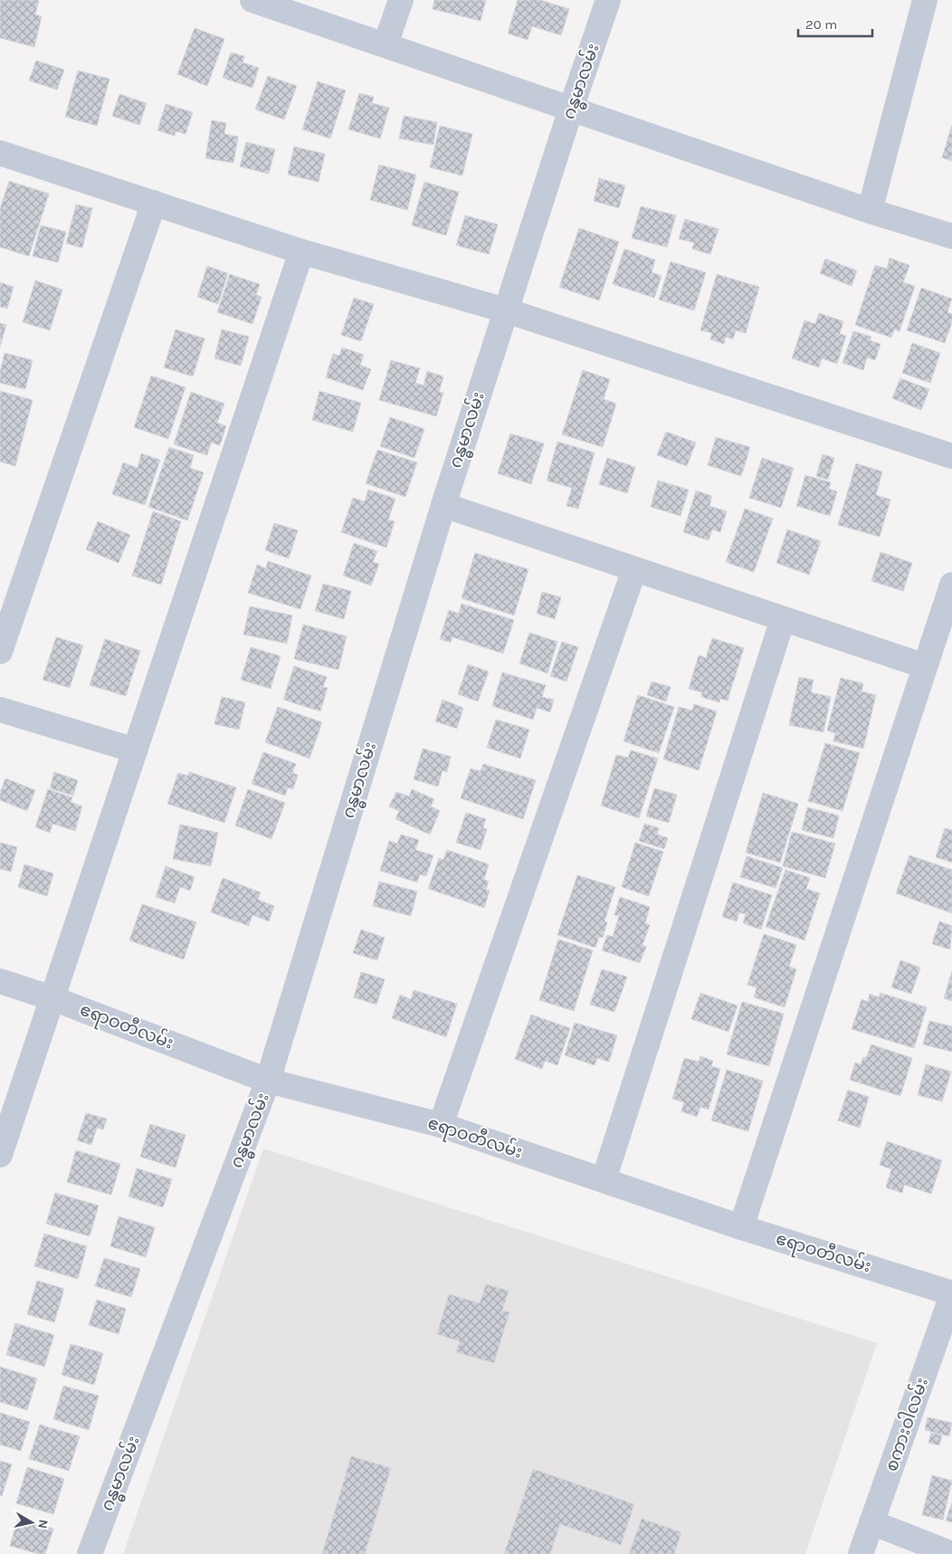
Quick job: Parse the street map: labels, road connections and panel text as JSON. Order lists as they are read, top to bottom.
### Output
{
  "streets": {
    "street": ["ဂန္ဓမာလမ်း", "ဧရာဝတီလမ်း", "စကားဝါလမ်း"]
  },
  "crossings": [
    ["ဂန္ဓမာလမ်း", "ဧရာဝတီလမ်း"],
    ["ဧရာဝတီလမ်း", "စကားဝါလမ်း"]
  ],
  "scale_bar": "20 m",
  "north": "right"
}
